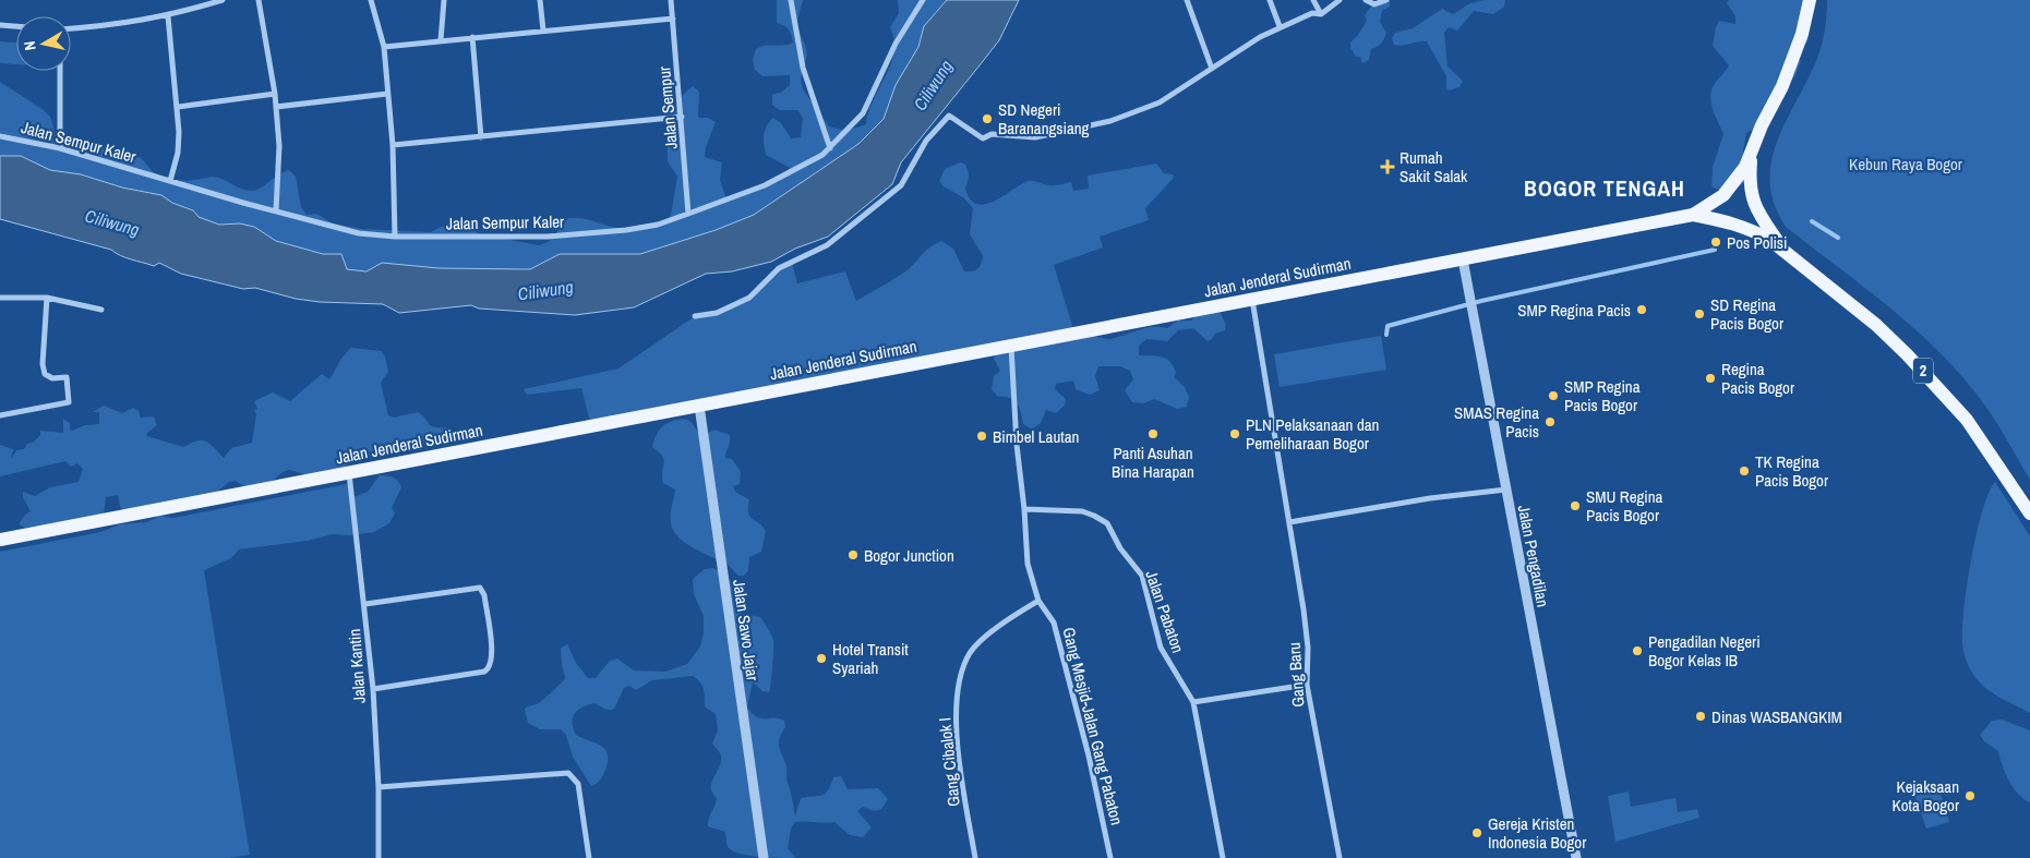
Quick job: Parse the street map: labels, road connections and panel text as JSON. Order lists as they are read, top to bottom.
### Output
{
  "streets": {
    "main road": ["Jalan Jenderal Sudirman", "2"],
    "street": [
      "Jalan Sempur",
      "Jalan Sempur Kaler",
      "Jalan Pengadilan",
      "Jalan Pabaton",
      "Jalan Sawo Jajar",
      "Jalan Kantin",
      "Gang Baru",
      "Gang Mesjid-Jalan Gang Pabaton",
      "Gang Cibalok I"
    ]
  },
  "crossings": [
    ["Jalan Sempur", "Jalan Sempur Kaler"],
    ["Jalan Jenderal Sudirman", "Jalan Pengadilan"],
    ["Jalan Jenderal Sudirman", "Jalan Sawo Jajar"],
    ["Jalan Jenderal Sudirman", "Jalan Kantin"],
    ["Jalan Jenderal Sudirman", "Gang Baru"],
    ["Jalan Jenderal Sudirman", "Gang Mesjid-Jalan Gang Pabaton"],
    ["Jalan Pabaton", "Gang Mesjid-Jalan Gang Pabaton"],
    ["Gang Mesjid-Jalan Gang Pabaton", "Gang Cibalok I"]
  ],
  "districts": ["BOGOR TENGAH"],
  "water": ["Ciliwung"],
  "parks": ["Kebun Raya Bogor"],
  "places": {
    "other": [
      "SD Negeri Baranangsiang",
      "Pos Polisi",
      "SMP Regina Pacis",
      "SD Regina Pacis Bogor",
      "Regina Pacis Bogor",
      "SMP Regina Pacis Bogor",
      "SMAS Regina Pacis",
      "Panti Asuhan Bina Harapan",
      "PLN Pelaksanaan dan Pemeliharaan Bogor",
      "Bimbel Lautan",
      "TK Regina Pacis Bogor",
      "SMU Regina Pacis Bogor",
      "Bogor Junction",
      "Pengadilan Negeri Bogor Kelas IB",
      "Hotel Transit Syariah",
      "Dinas WASBANGKIM",
      "Kejaksaan Kota Bogor",
      "Gereja Kristen Indonesia Bogor"
    ],
    "health": ["Rumah Sakit Salak"]
  },
  "north": "left"
}
